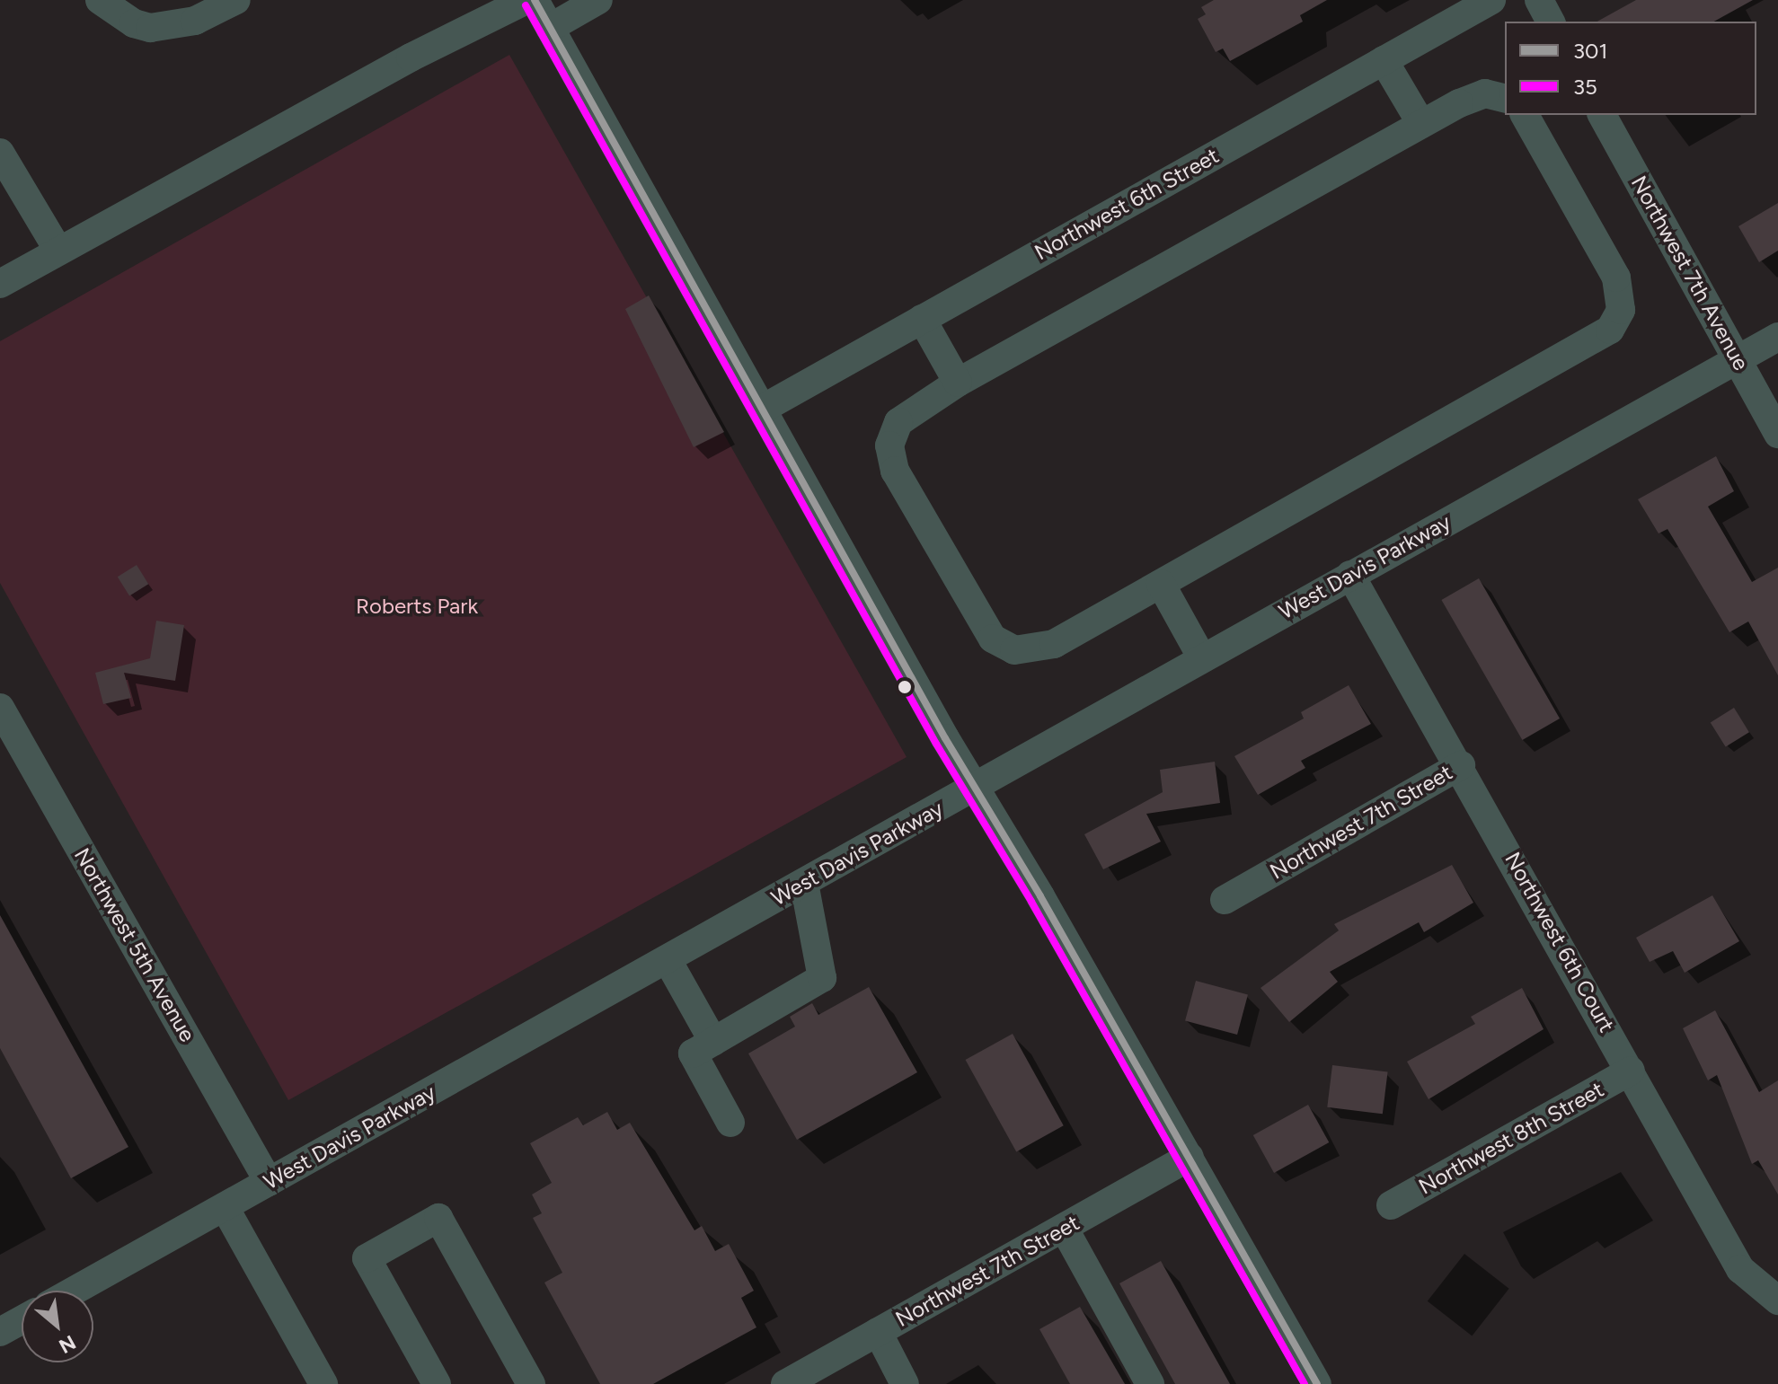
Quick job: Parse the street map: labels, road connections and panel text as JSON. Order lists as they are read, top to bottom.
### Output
{
  "streets": {
    "street": [
      "Northwest 6th Street",
      "Northwest 7th Avenue",
      "West Davis Parkway",
      "Northwest 7th Street",
      "Northwest 6th Court",
      "Northwest 5th Avenue",
      "Northwest 8th Street"
    ]
  },
  "crossings": [
    ["Northwest 7th Avenue", "West Davis Parkway"],
    ["West Davis Parkway", "Northwest 6th Court"],
    ["West Davis Parkway", "Northwest 5th Avenue"],
    ["Northwest 7th Street", "Northwest 6th Court"],
    ["Northwest 6th Court", "Northwest 8th Street"]
  ],
  "parks": ["Roberts Park"],
  "lines": ["transit line 301", "transit line 35"],
  "legend": ["301", "35"],
  "north": "bottom right"
}
